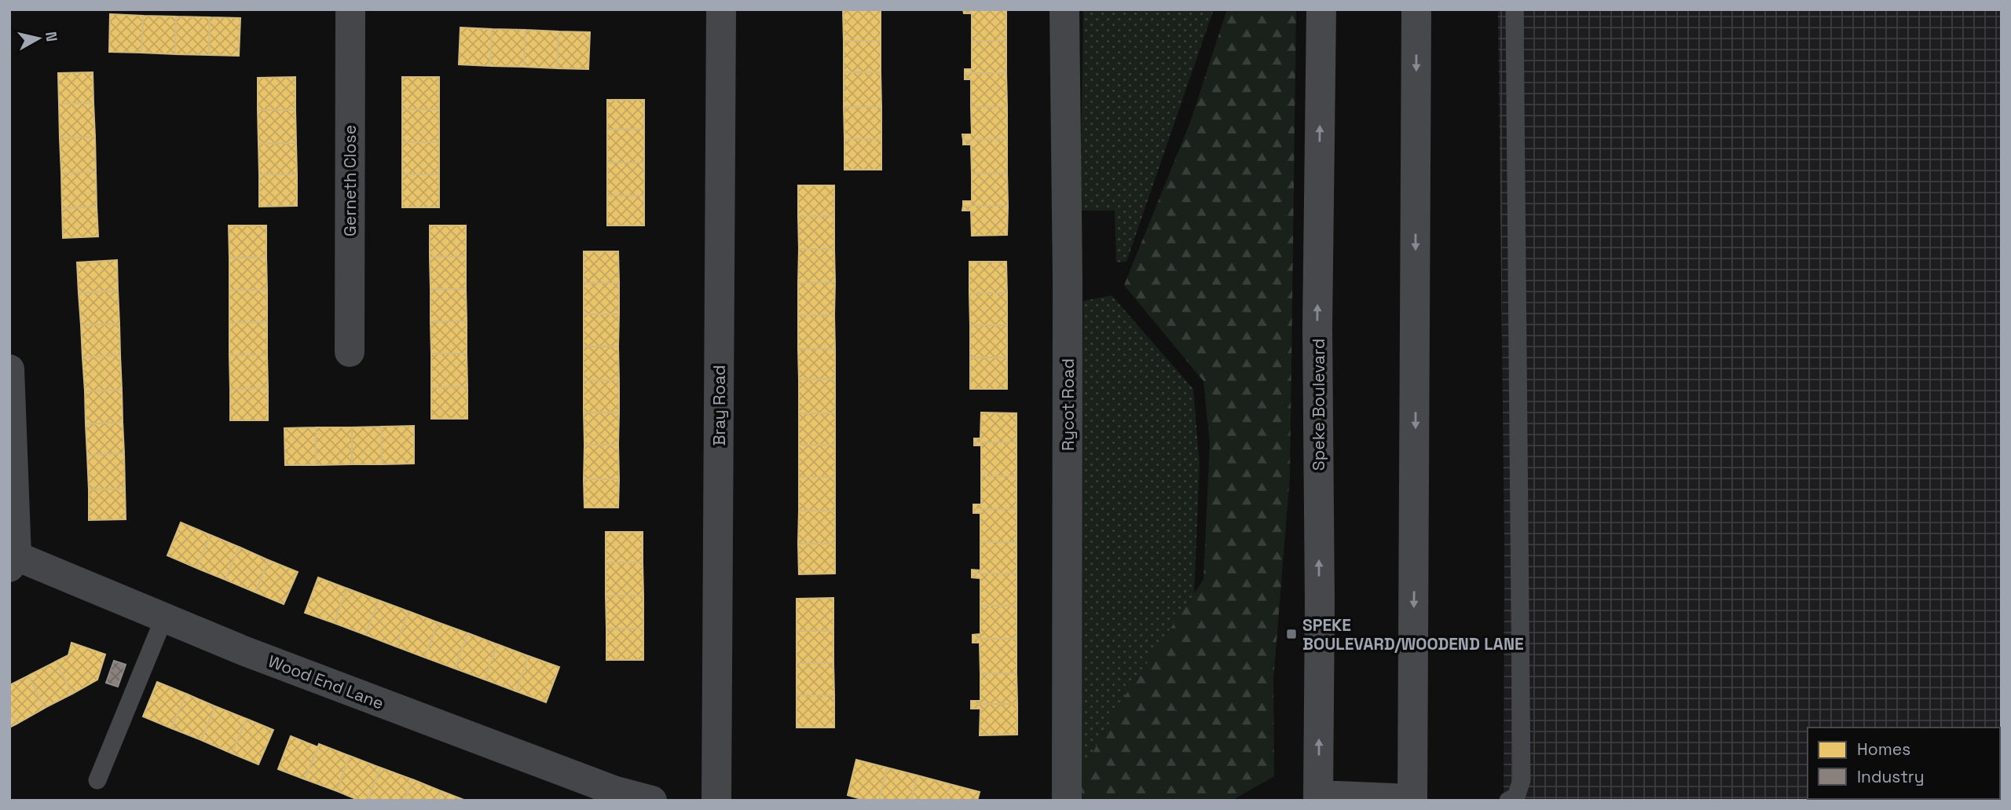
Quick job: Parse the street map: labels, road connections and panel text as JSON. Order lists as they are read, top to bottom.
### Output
{
  "streets": {
    "highway": ["Speke Boulevard"],
    "street": [
      "Gerneth Close",
      "Rycot Road",
      "Bray Road",
      "Wood End Lane"
    ]
  },
  "places": {
    "transit": ["SPEKE BOULEVARD/WOODEND LANE"]
  },
  "legend": ["Homes", "Industry"],
  "north": "right"
}
